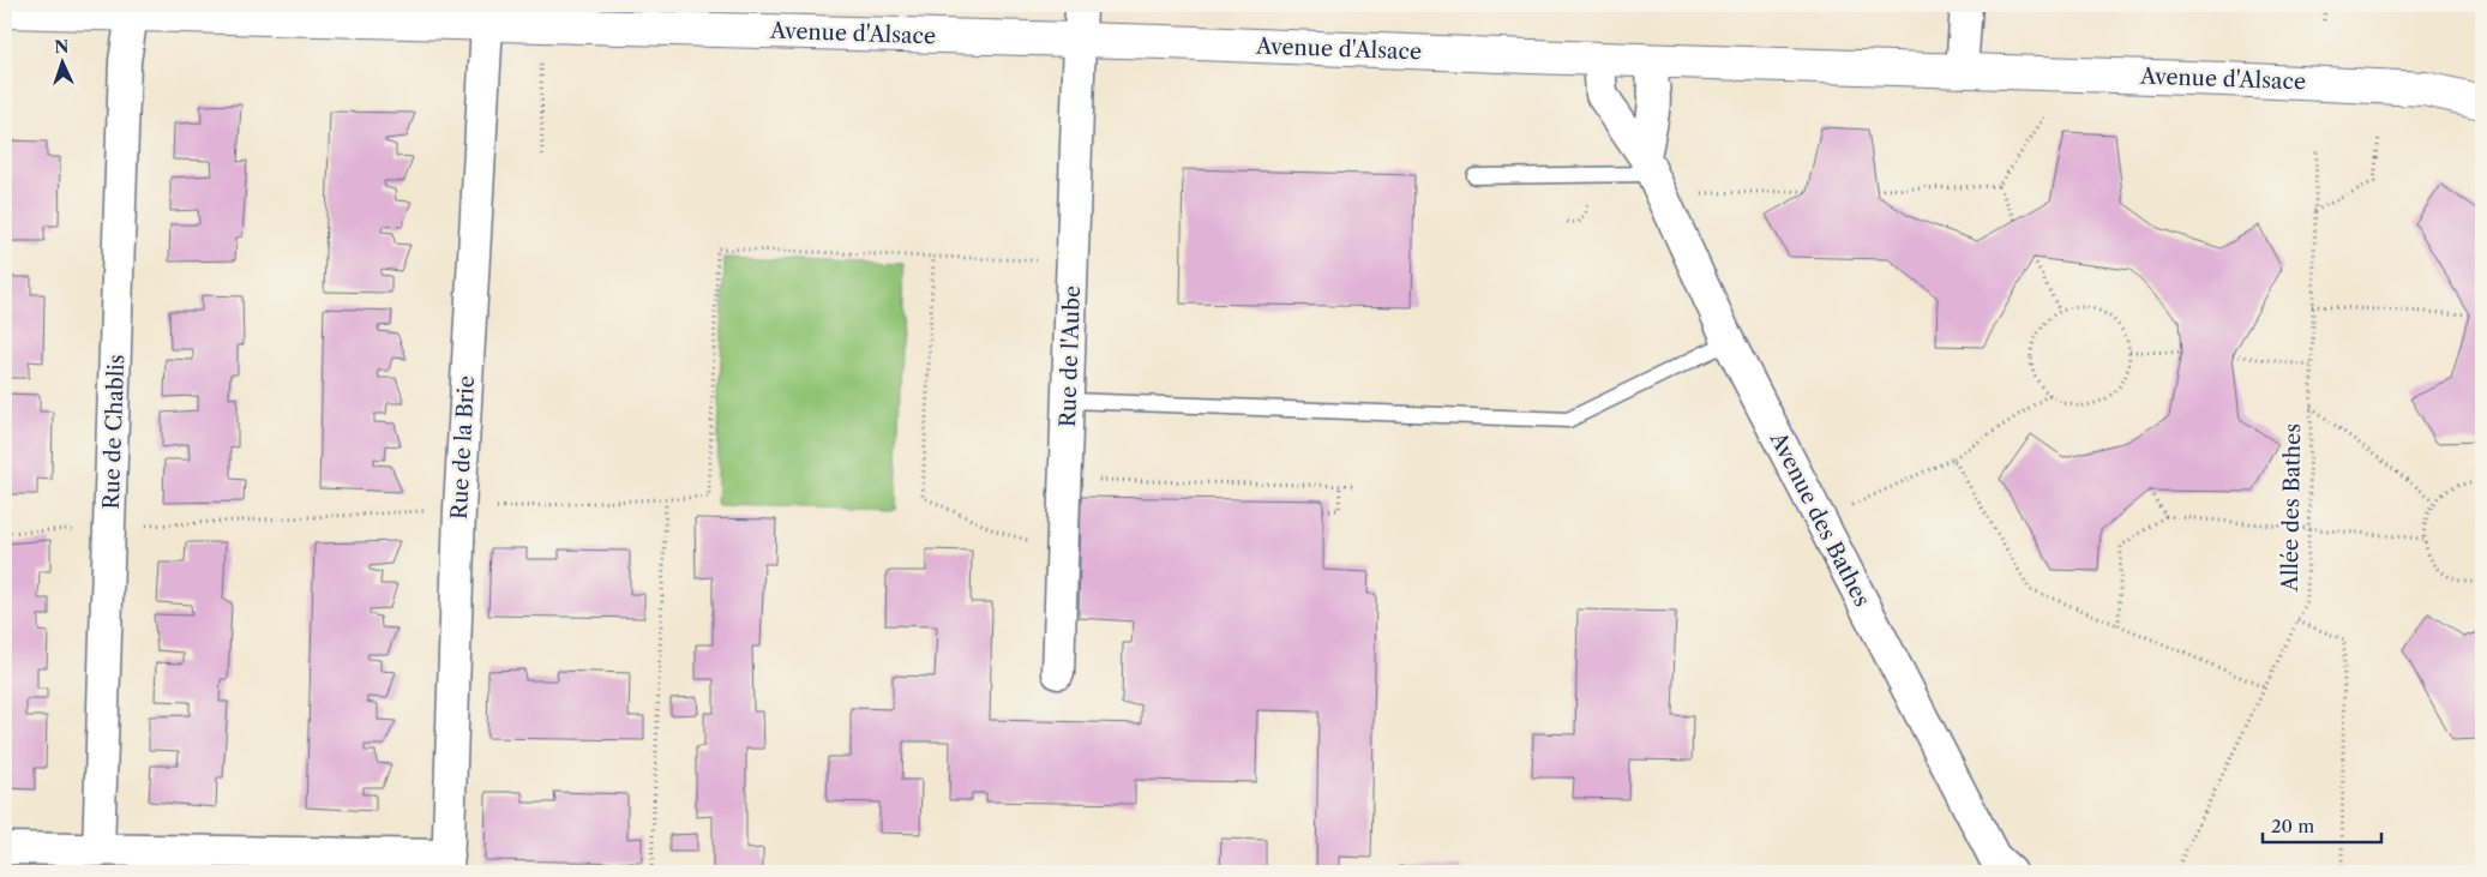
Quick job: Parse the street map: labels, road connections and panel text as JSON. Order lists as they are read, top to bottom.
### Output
{
  "streets": {
    "street": [
      "Avenue d'Alsace",
      "Rue de l'Aube",
      "Rue de Chablis",
      "Rue de la Brie",
      "Avenue des Bathes"
    ],
    "path": ["Allée des Bathes"]
  },
  "crossings": [
    ["Avenue d'Alsace", "Rue de l'Aube"],
    ["Avenue d'Alsace", "Rue de Chablis"],
    ["Avenue d'Alsace", "Rue de la Brie"],
    ["Avenue d'Alsace", "Avenue des Bathes"]
  ],
  "scale_bar": "20 m",
  "north": "top"
}
